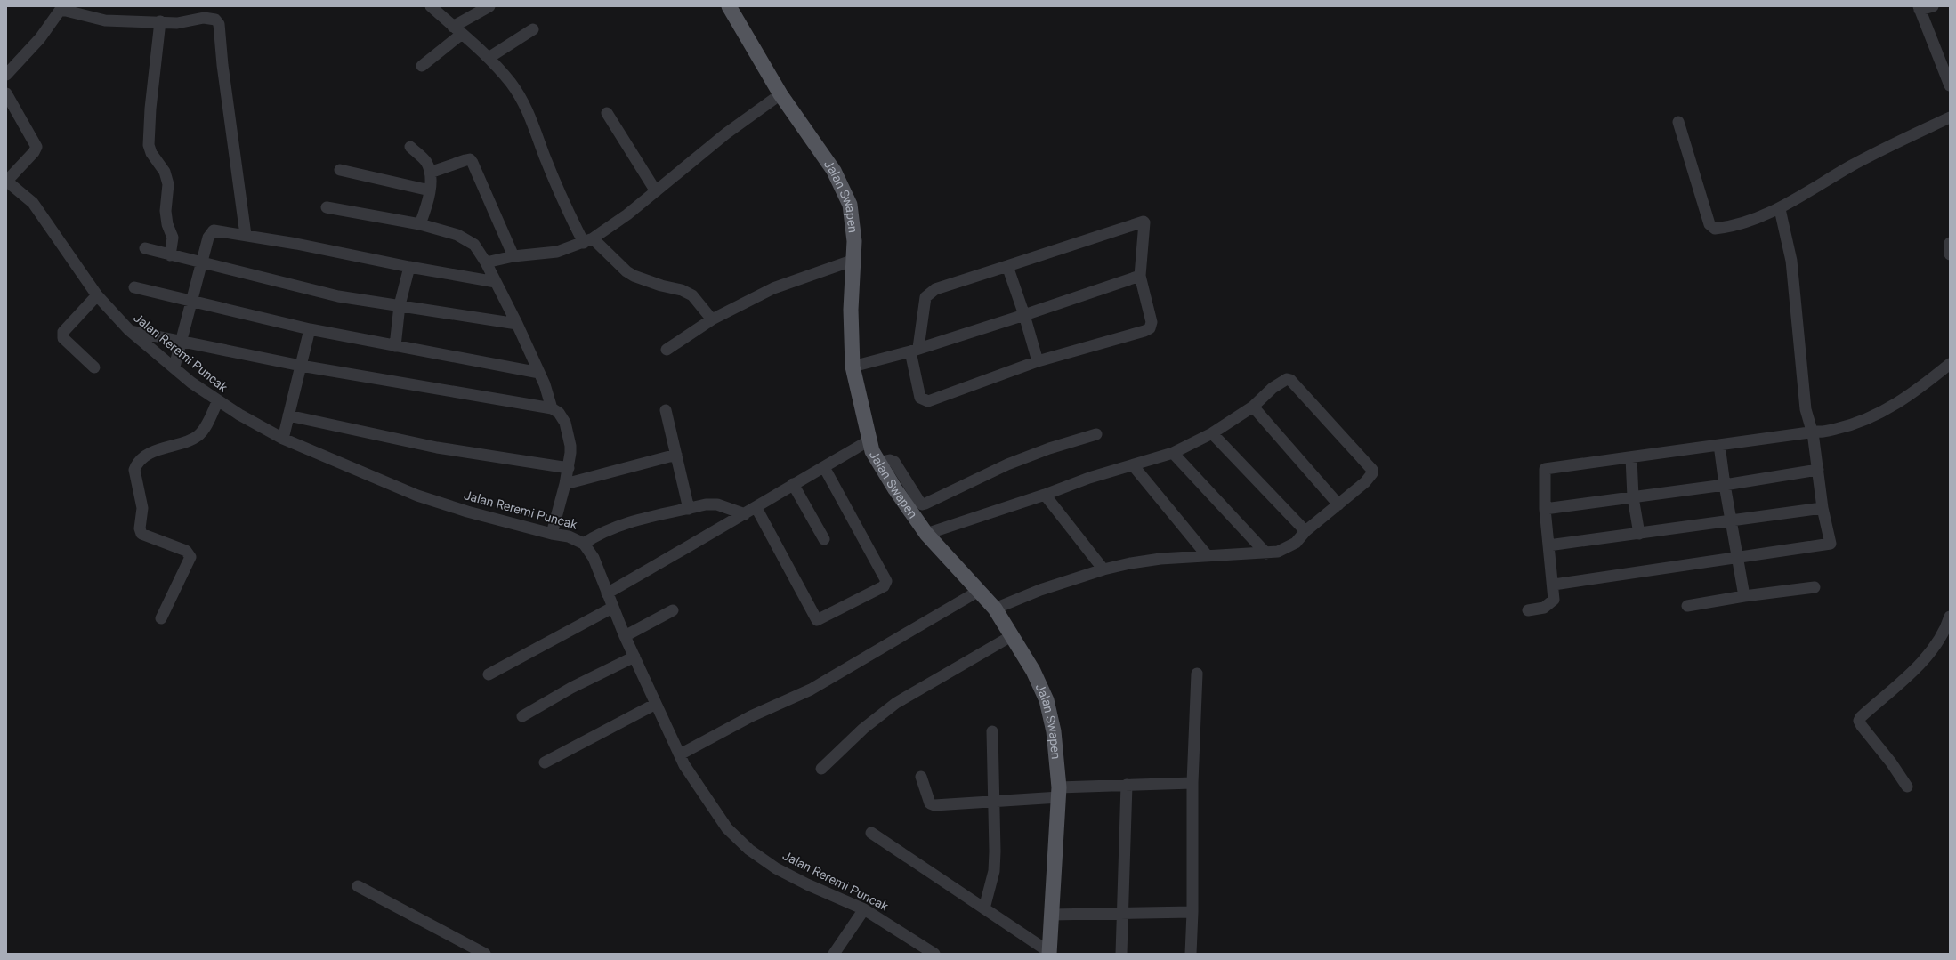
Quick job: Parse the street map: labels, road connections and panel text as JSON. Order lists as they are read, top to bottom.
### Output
{
  "streets": {
    "main road": ["Jalan Swapen"],
    "street": ["Jalan Reremi Puncak"]
  }
}
